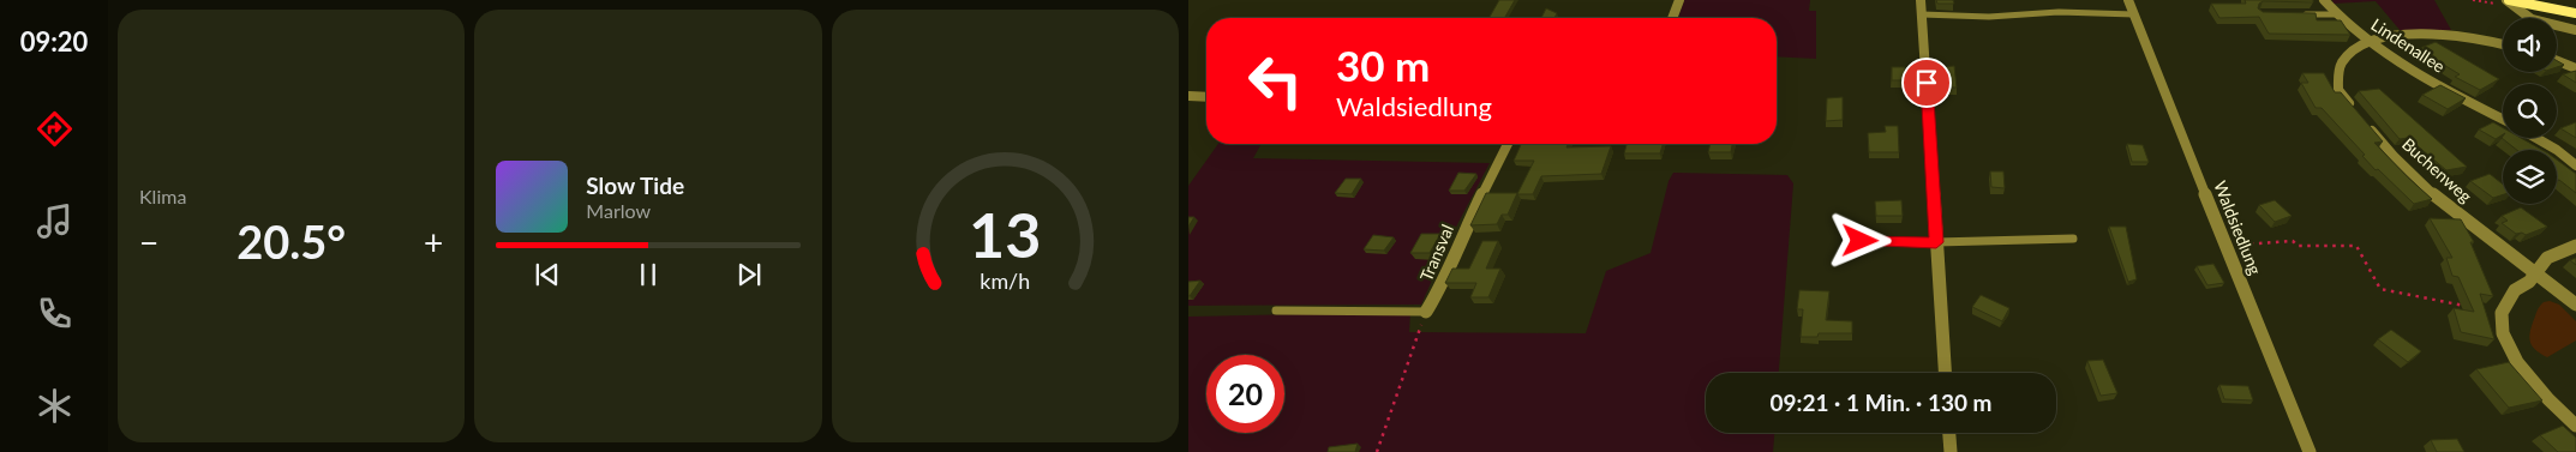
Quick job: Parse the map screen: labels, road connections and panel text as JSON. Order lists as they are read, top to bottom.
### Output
{
  "streets": {
    "street": [
      "Lindenallee",
      "Buchenweg",
      "Waldsiedlung",
      "Transval"
    ]
  },
  "crossings": [
    ["Lindenallee", "Buchenweg"]
  ],
  "page": {
    "tabs": "09:20",
    "tile": "Klima",
    "turn": ["30 m", "Waldsiedlung"],
    "song": ["Slow Tide", "Marlow"],
    "heat": ["−", "20.5°", "+"],
    "limit": "20",
    "trip": "09:21 · 1 Min. · 130 m",
    "gauge": ["13", "km/h"]
  }
}
